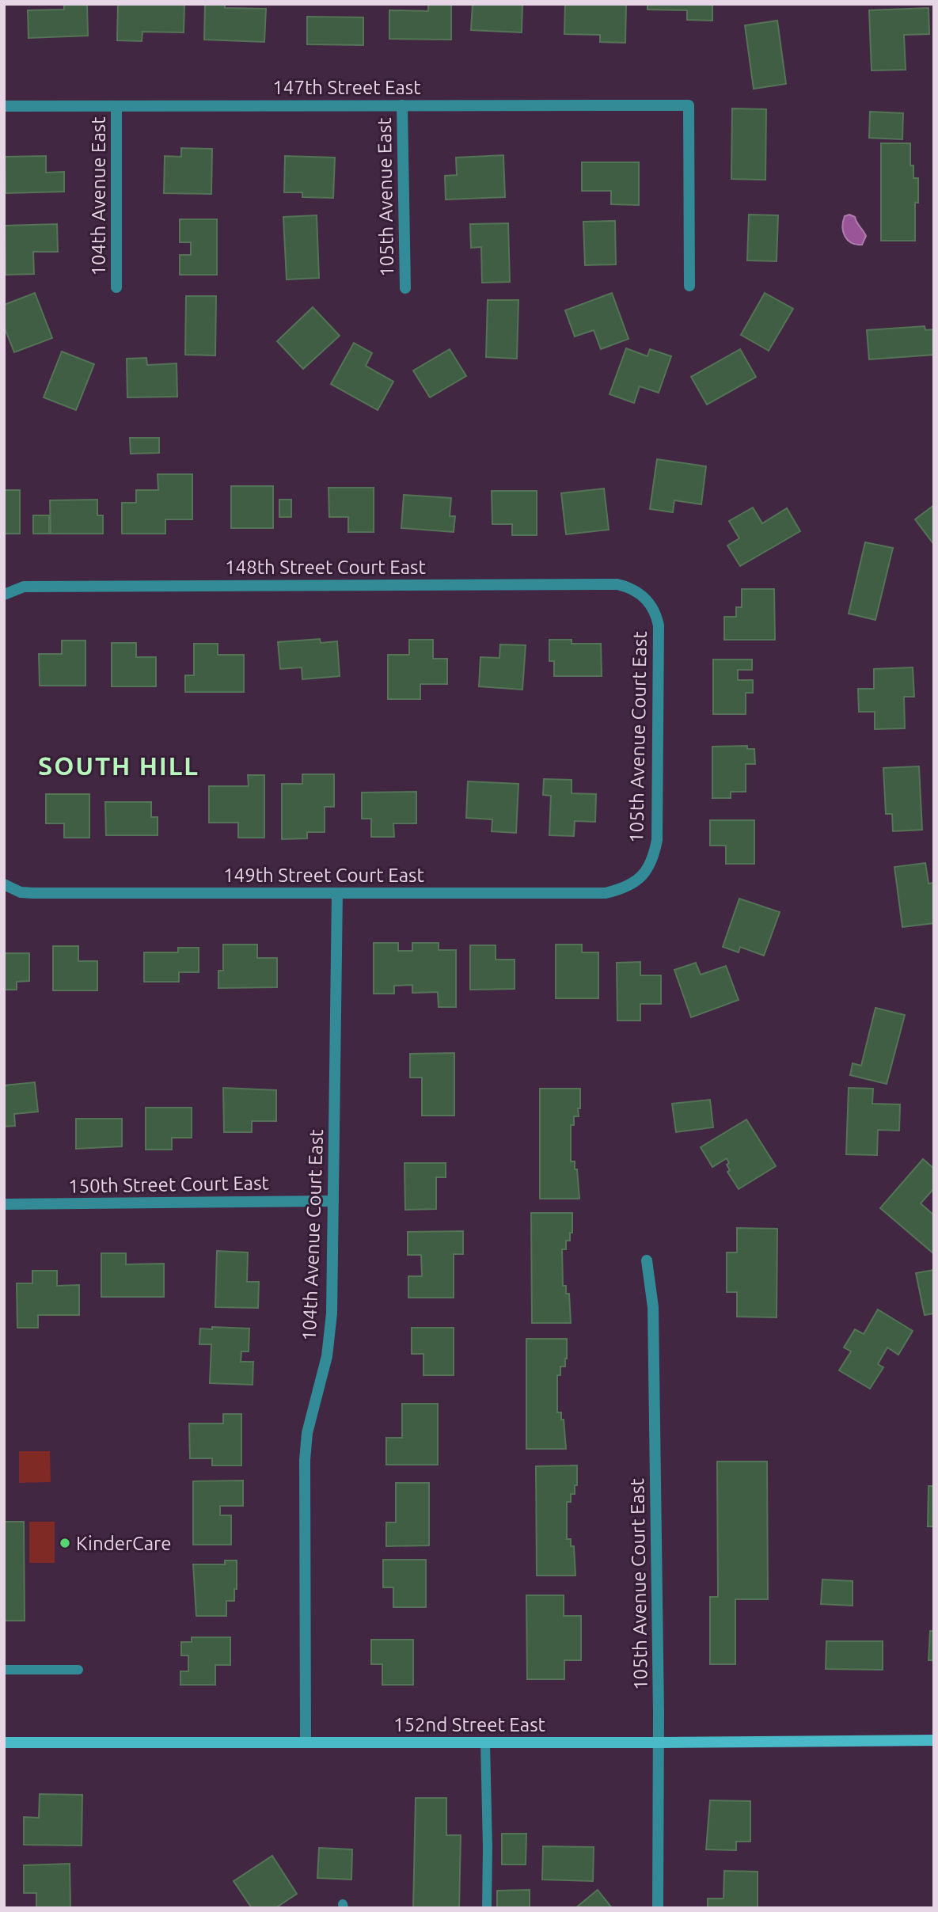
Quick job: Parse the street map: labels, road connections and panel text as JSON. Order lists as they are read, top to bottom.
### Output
{
  "streets": {
    "main road": ["152nd Street East"],
    "street": [
      "147th Street East",
      "104th Avenue East",
      "105th Avenue East",
      "148th Street Court East",
      "105th Avenue Court East",
      "149th Street Court East",
      "150th Street Court East",
      "104th Avenue Court East"
    ]
  },
  "crossings": [
    ["147th Street East", "104th Avenue East"],
    ["147th Street East", "105th Avenue East"],
    ["148th Street Court East", "105th Avenue Court East"],
    ["105th Avenue Court East", "149th Street Court East"],
    ["105th Avenue Court East", "152nd Street East"],
    ["149th Street Court East", "104th Avenue Court East"],
    ["150th Street Court East", "104th Avenue Court East"],
    ["104th Avenue Court East", "152nd Street East"]
  ],
  "districts": ["SOUTH HILL"],
  "places": ["KinderCare"]
}
